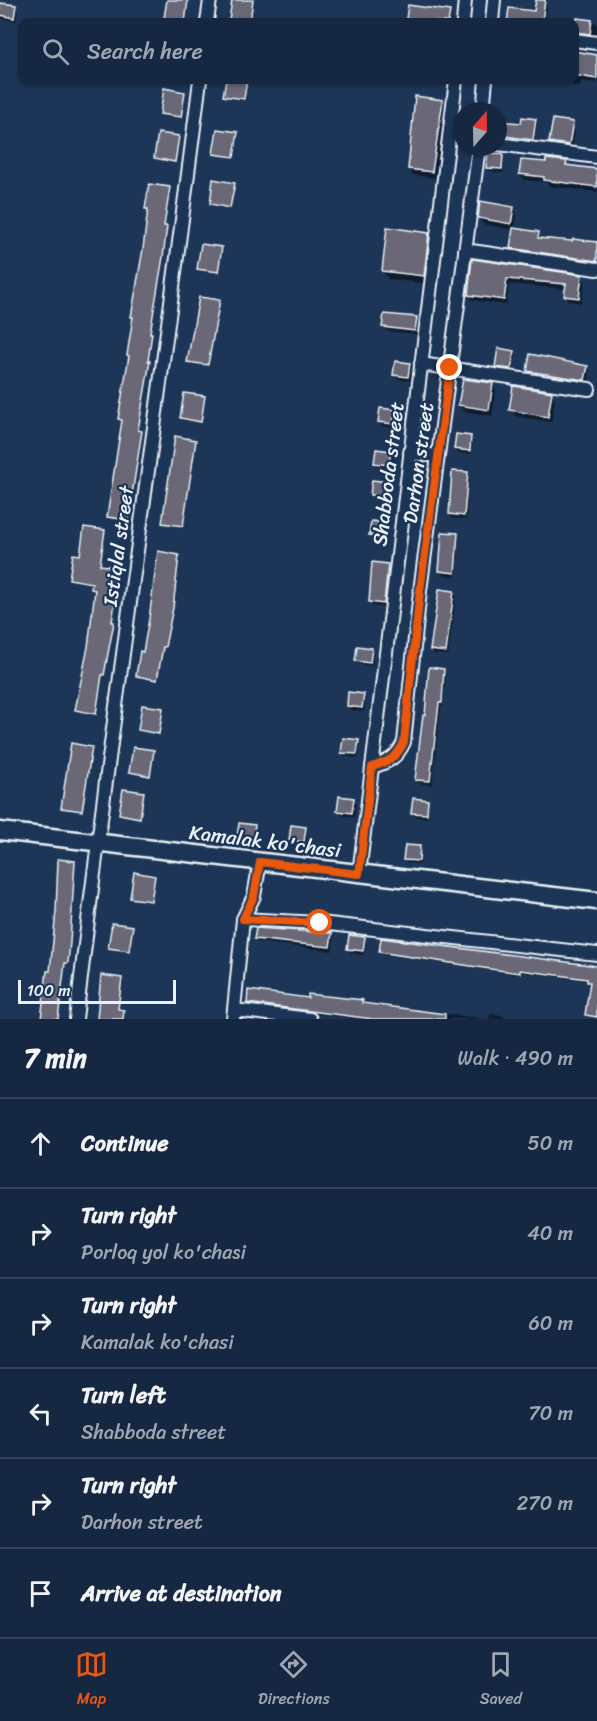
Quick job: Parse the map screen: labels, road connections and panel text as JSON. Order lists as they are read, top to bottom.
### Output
{
  "streets": {
    "main road": ["Kamalak ko'chasi"],
    "street": ["Darhon street", "Shabboda street", "Istiqlal street"]
  },
  "crossings": [
    ["Darhon street", "Shabboda street"],
    ["Shabboda street", "Kamalak ko'chasi"],
    ["Istiqlal street", "Kamalak ko'chasi"]
  ],
  "scale_bar": "100 m",
  "north": "top",
  "page": {
    "search": "Search here",
    "scale": "100 m",
    "heading": ["7 min", "Walk · 490 m"],
    "list": [
      ["Continue", "50 m"],
      ["Turn right", "Porloq yol ko'chasi", "40 m"],
      ["Turn right", "Kamalak ko'chasi", "60 m"],
      ["Turn left", "Shabboda street", "70 m"],
      ["Turn right", "Darhon street", "270 m"],
      "Arrive at destination"
    ],
    "nav": ["Map", "Directions", "Saved"]
  }
}
